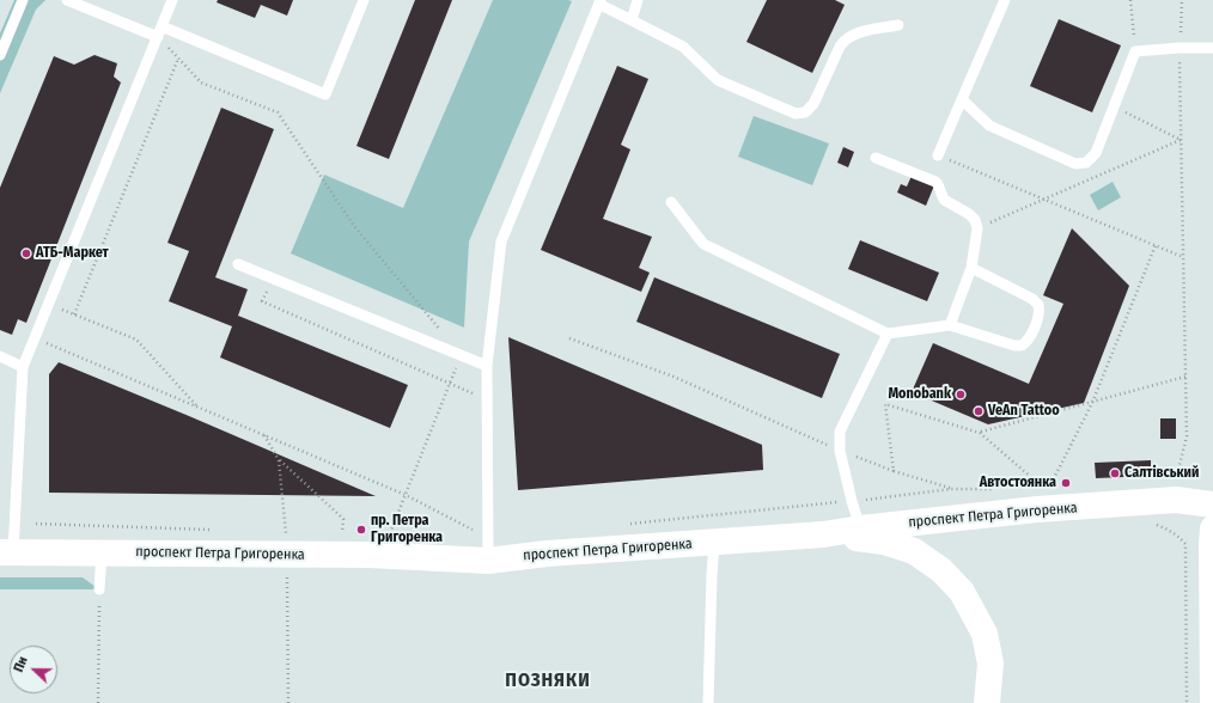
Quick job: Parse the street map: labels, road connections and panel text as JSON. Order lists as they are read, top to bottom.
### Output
{
  "streets": {
    "main road": ["проспект Петра Григоренка"]
  },
  "districts": ["ПОЗНЯКИ"],
  "places": [
    "АТБ-Маркет",
    "Monobank",
    "VeAn Tattoo",
    "Салтівський",
    "Автостоянка",
    "пр. Петра Григоренка"
  ],
  "north": "left"
}
